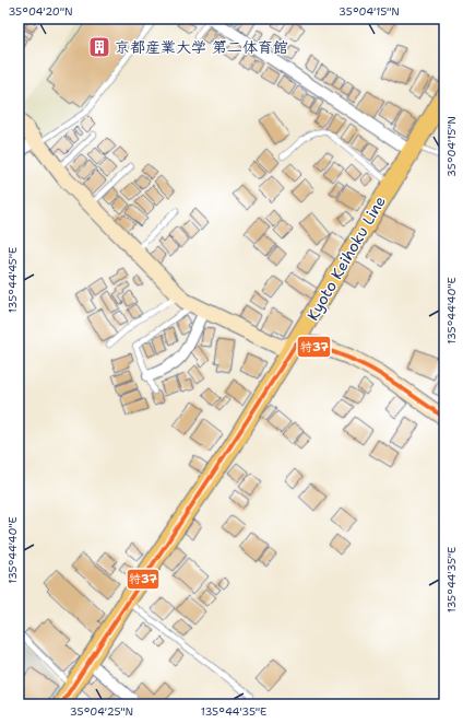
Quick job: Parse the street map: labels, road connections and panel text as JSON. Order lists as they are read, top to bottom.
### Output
{
  "streets": {
    "main road": ["Kyoto Keihoku Line"]
  },
  "places": {
    "building": ["京都産業大学 第二体育館"]
  },
  "lines": ["transit line 特37"],
  "coordinates": [
    "35°04'20\"N",
    "35°04'15\"N",
    "135°44'45\"E",
    "135°44'40\"E",
    "135°44'35\"E",
    "35°04'25\"N"
  ]
}
